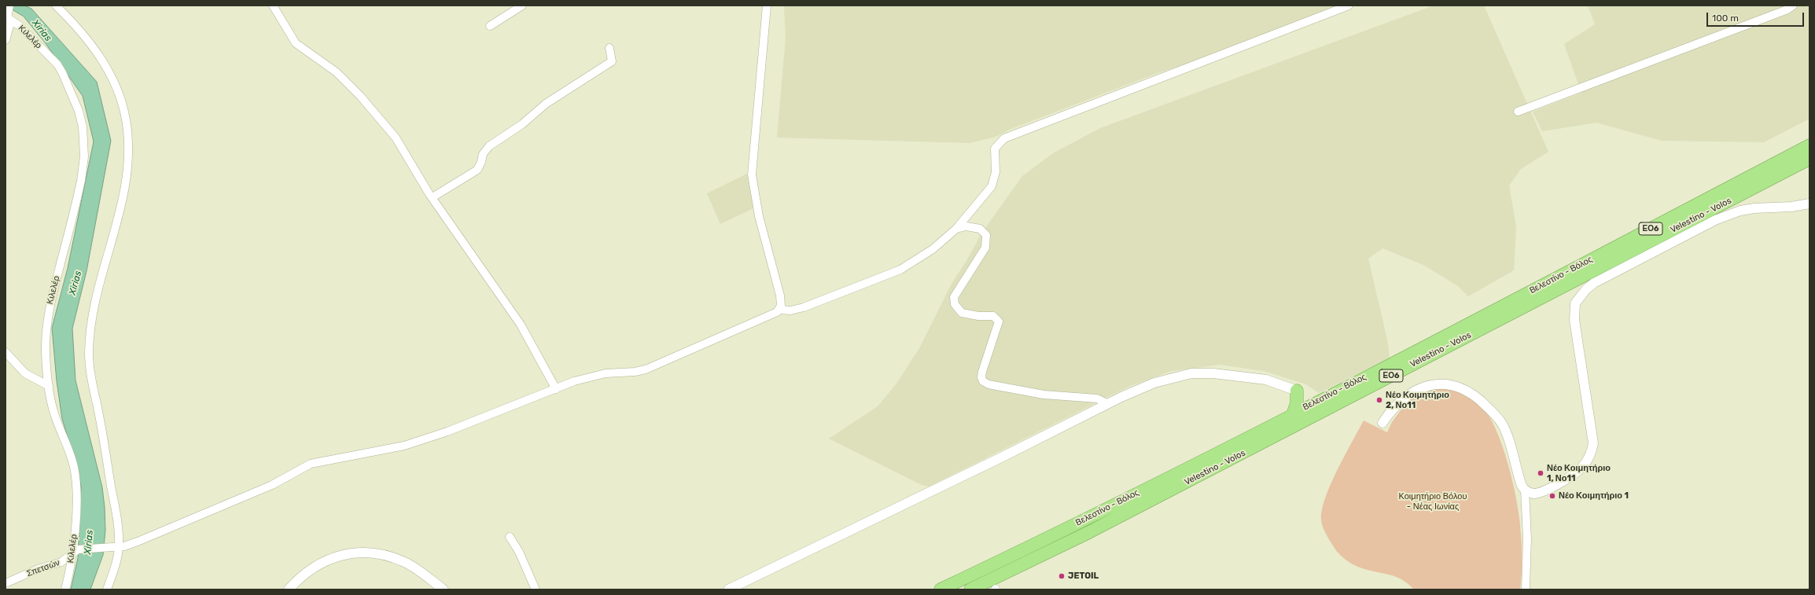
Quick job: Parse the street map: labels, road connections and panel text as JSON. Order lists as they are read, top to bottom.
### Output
{
  "streets": {
    "highway": ["Velestino - Volos", "ΕΟ6", "Βελεστίνο - Βόλος"],
    "street": ["Κιλελέρ", "Σπετσών"]
  },
  "crossings": [
    ["Κιλελέρ", "Σπετσών"]
  ],
  "water": ["Xirias"],
  "parks": ["Κοιμητήριο Βόλου - Νέας Ιωνίας"],
  "places": [
    "Νέο Κοιμητήριο 2, Νο11",
    "Νέο Κοιμητήριο 1, Νο11",
    "Νέο Κοιμητήριο 1",
    "JETOIL"
  ],
  "scale_bar": "100 m"
}
